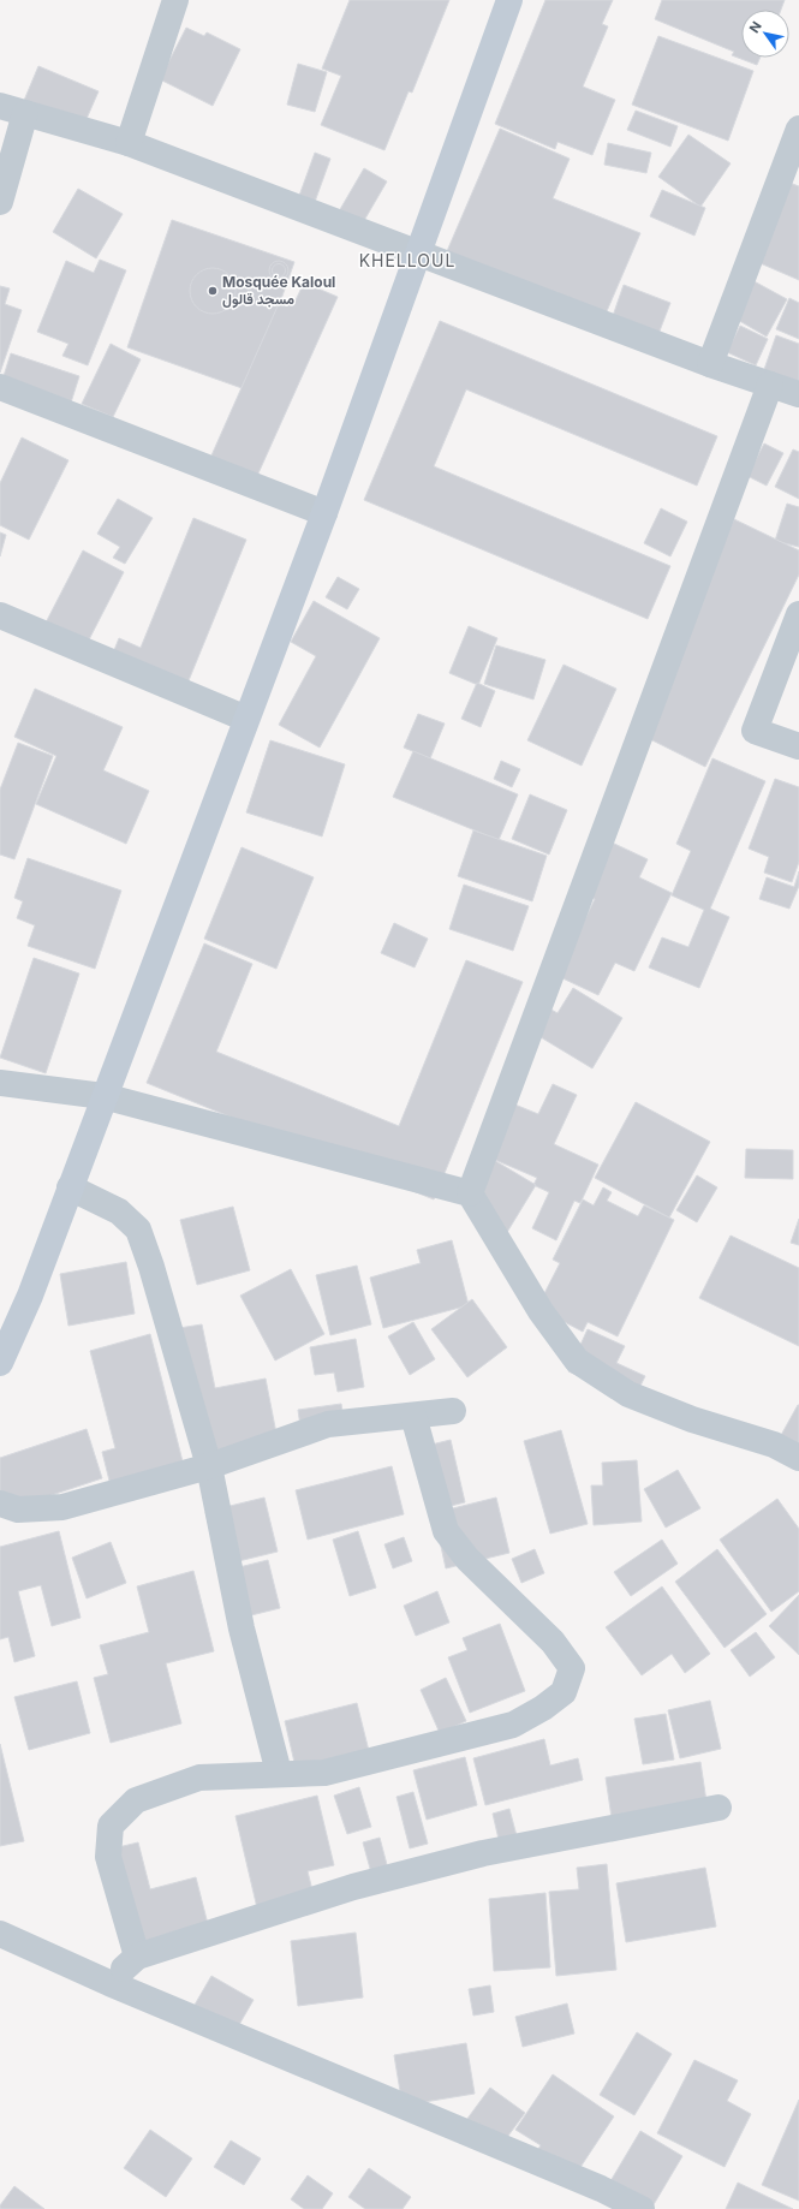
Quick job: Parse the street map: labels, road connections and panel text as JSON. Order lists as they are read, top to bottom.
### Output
{
  "districts": ["KHELLOUL"],
  "places": ["Mosquée Kaloul مسجد قالول"],
  "north": "top left"
}
